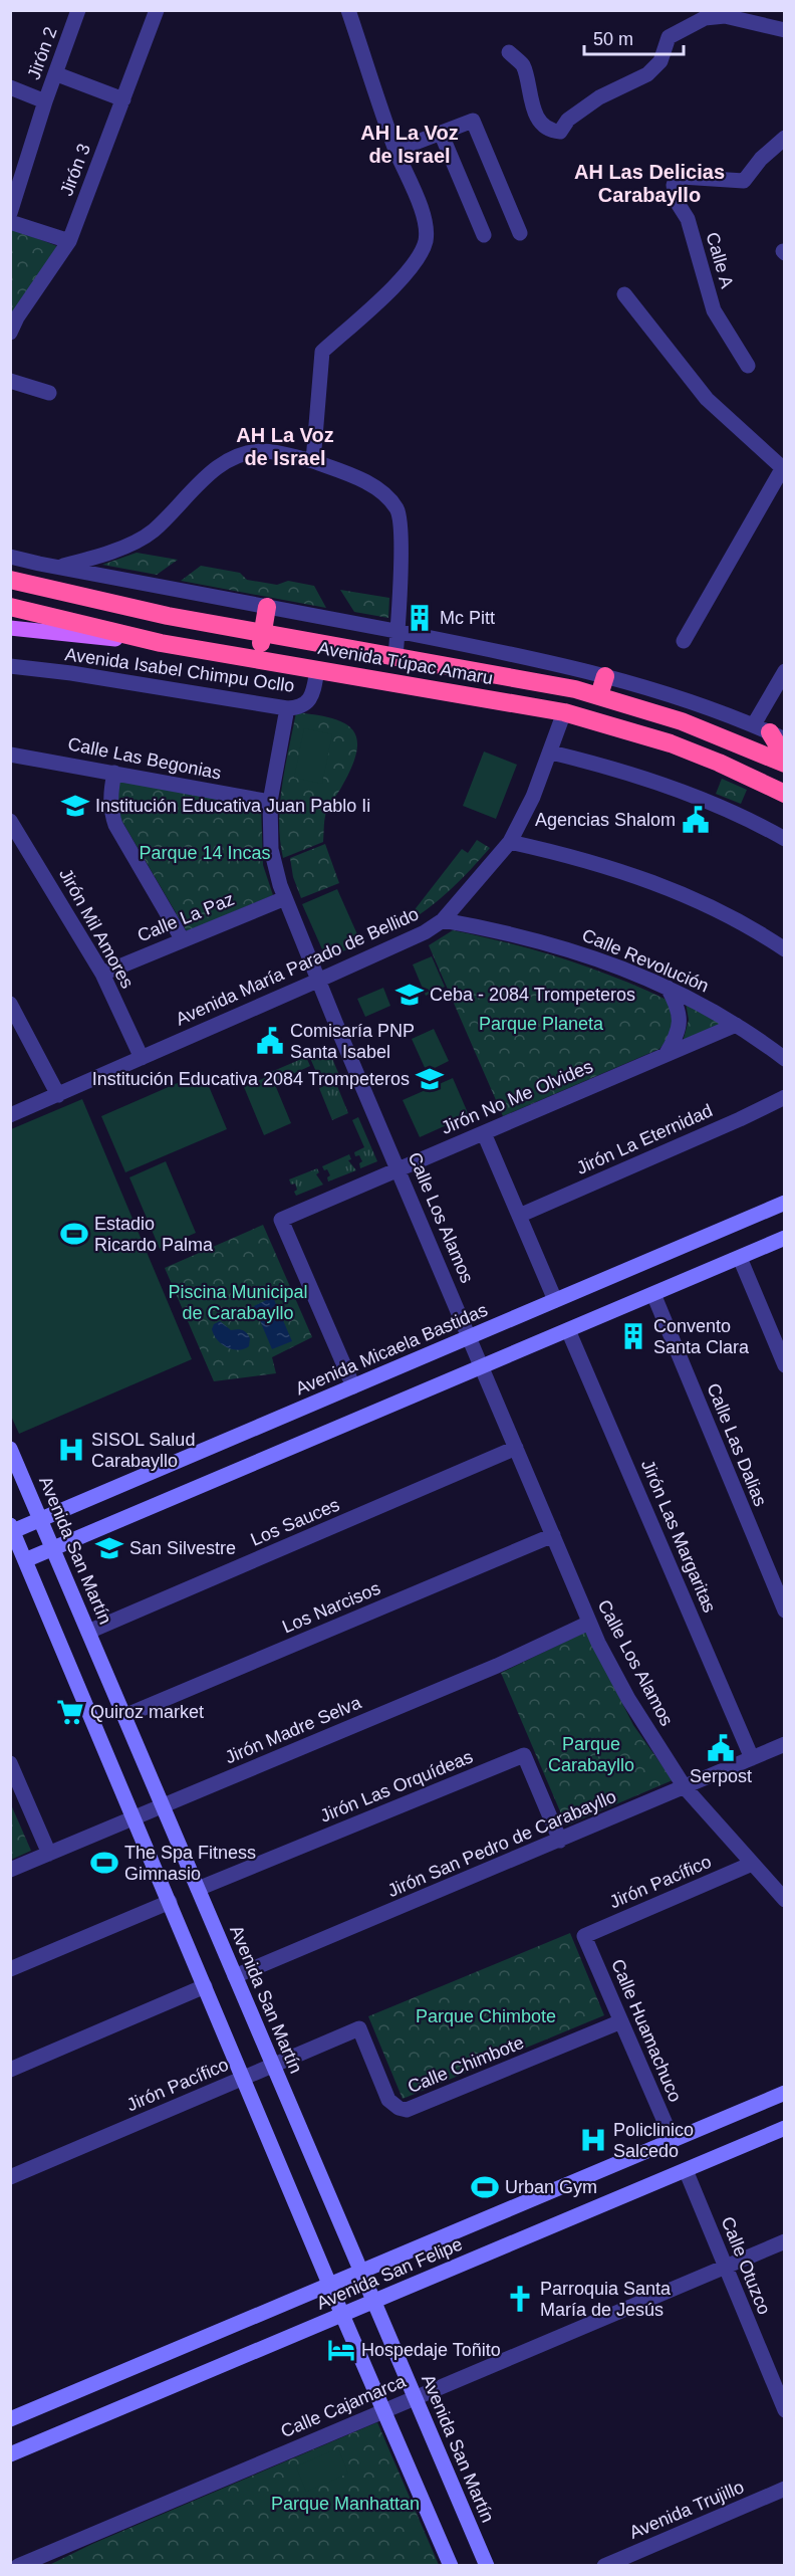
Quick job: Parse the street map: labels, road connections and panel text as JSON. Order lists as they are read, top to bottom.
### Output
{
  "streets": {
    "highway": ["Avenida Túpac Amaru"],
    "main road": [
      "Avenida Isabel Chimpu Ocllo",
      "Avenida Micaela Bastidas",
      "Avenida San Martín",
      "Avenida San Felipe"
    ],
    "street": [
      "Jirón 2",
      "Jirón 3",
      "Calle A",
      "Calle Las Begonias",
      "Calle La Paz",
      "Jirón Mil Amores",
      "Calle Revolución",
      "Avenida María Parado de Bellido",
      "Jirón No Me Olvides",
      "Jirón La Eternidad",
      "Calle Los Alamos",
      "Calle Las Dalias",
      "Los Sauces",
      "Jirón Las Margaritas",
      "Los Narcisos",
      "Jirón Madre Selva",
      "Jirón Las Orquídeas",
      "Jirón San Pedro de Carabayllo",
      "Jirón Pacífico",
      "Calle Huamachuco",
      "Calle Chimbote",
      "Calle Otuzco",
      "Calle Cajamarca",
      "Avenida Trujillo"
    ]
  },
  "crossings": [
    ["Avenida Túpac Amaru", "Avenida Isabel Chimpu Ocllo"],
    ["Avenida Túpac Amaru", "Avenida María Parado de Bellido"],
    ["Avenida Isabel Chimpu Ocllo", "Calle Los Alamos"],
    ["Calle Las Begonias", "Calle Los Alamos"],
    ["Calle La Paz", "Jirón Mil Amores"],
    ["Calle La Paz", "Calle Los Alamos"],
    ["Jirón Mil Amores", "Avenida María Parado de Bellido"],
    ["Calle Revolución", "Avenida María Parado de Bellido"],
    ["Calle Revolución", "Jirón No Me Olvides"],
    ["Avenida María Parado de Bellido", "Calle Los Alamos"],
    ["Jirón No Me Olvides", "Calle Los Alamos"],
    ["Jirón No Me Olvides", "Avenida Micaela Bastidas"],
    ["Calle Los Alamos", "Avenida Micaela Bastidas"],
    ["Calle Los Alamos", "Los Sauces"],
    ["Calle Los Alamos", "Los Narcisos"],
    ["Calle Los Alamos", "Jirón Madre Selva"],
    ["Calle Los Alamos", "Jirón San Pedro de Carabayllo"],
    ["Calle Los Alamos", "Jirón Pacífico"],
    ["Avenida Micaela Bastidas", "Avenida San Martín"],
    ["Los Sauces", "Avenida San Martín"],
    ["Jirón Las Margaritas", "Jirón San Pedro de Carabayllo"],
    ["Avenida San Martín", "Los Narcisos"],
    ["Avenida San Martín", "Jirón Madre Selva"],
    ["Avenida San Martín", "Jirón Las Orquídeas"],
    ["Avenida San Martín", "Jirón San Pedro de Carabayllo"],
    ["Avenida San Martín", "Jirón Pacífico"],
    ["Avenida San Martín", "Avenida San Felipe"],
    ["Avenida San Martín", "Calle Cajamarca"],
    ["Jirón Las Orquídeas", "Jirón San Pedro de Carabayllo"],
    ["Jirón Pacífico", "Calle Huamachuco"],
    ["Jirón Pacífico", "Calle Chimbote"],
    ["Calle Huamachuco", "Calle Chimbote"],
    ["Calle Huamachuco", "Avenida San Felipe"],
    ["Calle Otuzco", "Avenida San Felipe"],
    ["Calle Otuzco", "Calle Cajamarca"]
  ],
  "districts": ["AH La Voz de Israel", "AH Las Delicias Carabayllo", "AH La Voz de Israel"],
  "parks": [
    "Parque 14 Incas",
    "Parque Planeta",
    "Piscina Municipal de Carabayllo",
    "Parque Carabayllo",
    "Parque Chimbote",
    "Parque Manhattan"
  ],
  "places": {
    "building": ["Mc Pitt", "Convento Santa Clara"],
    "school or university": [
      "Institución Educativa Juan Pablo Ii",
      "Ceba - 2084 Trompeteros",
      "Institución Educativa 2084 Trompeteros",
      "San Silvestre"
    ],
    "public building": ["Agencias Shalom", "Comisaría PNP Santa Isabel", "Serpost"],
    "sports": ["Estadio Ricardo Palma", "The Spa Fitness Gimnasio", "Urban Gym"],
    "hospital": ["SISOL Salud Carabayllo", "Policlinico Salcedo"],
    "supermarket": ["Quiroz market"],
    "church": ["Parroquia Santa María de Jesús"],
    "hotel": ["Hospedaje Toñito"]
  },
  "scale_bar": "50 m"
}
